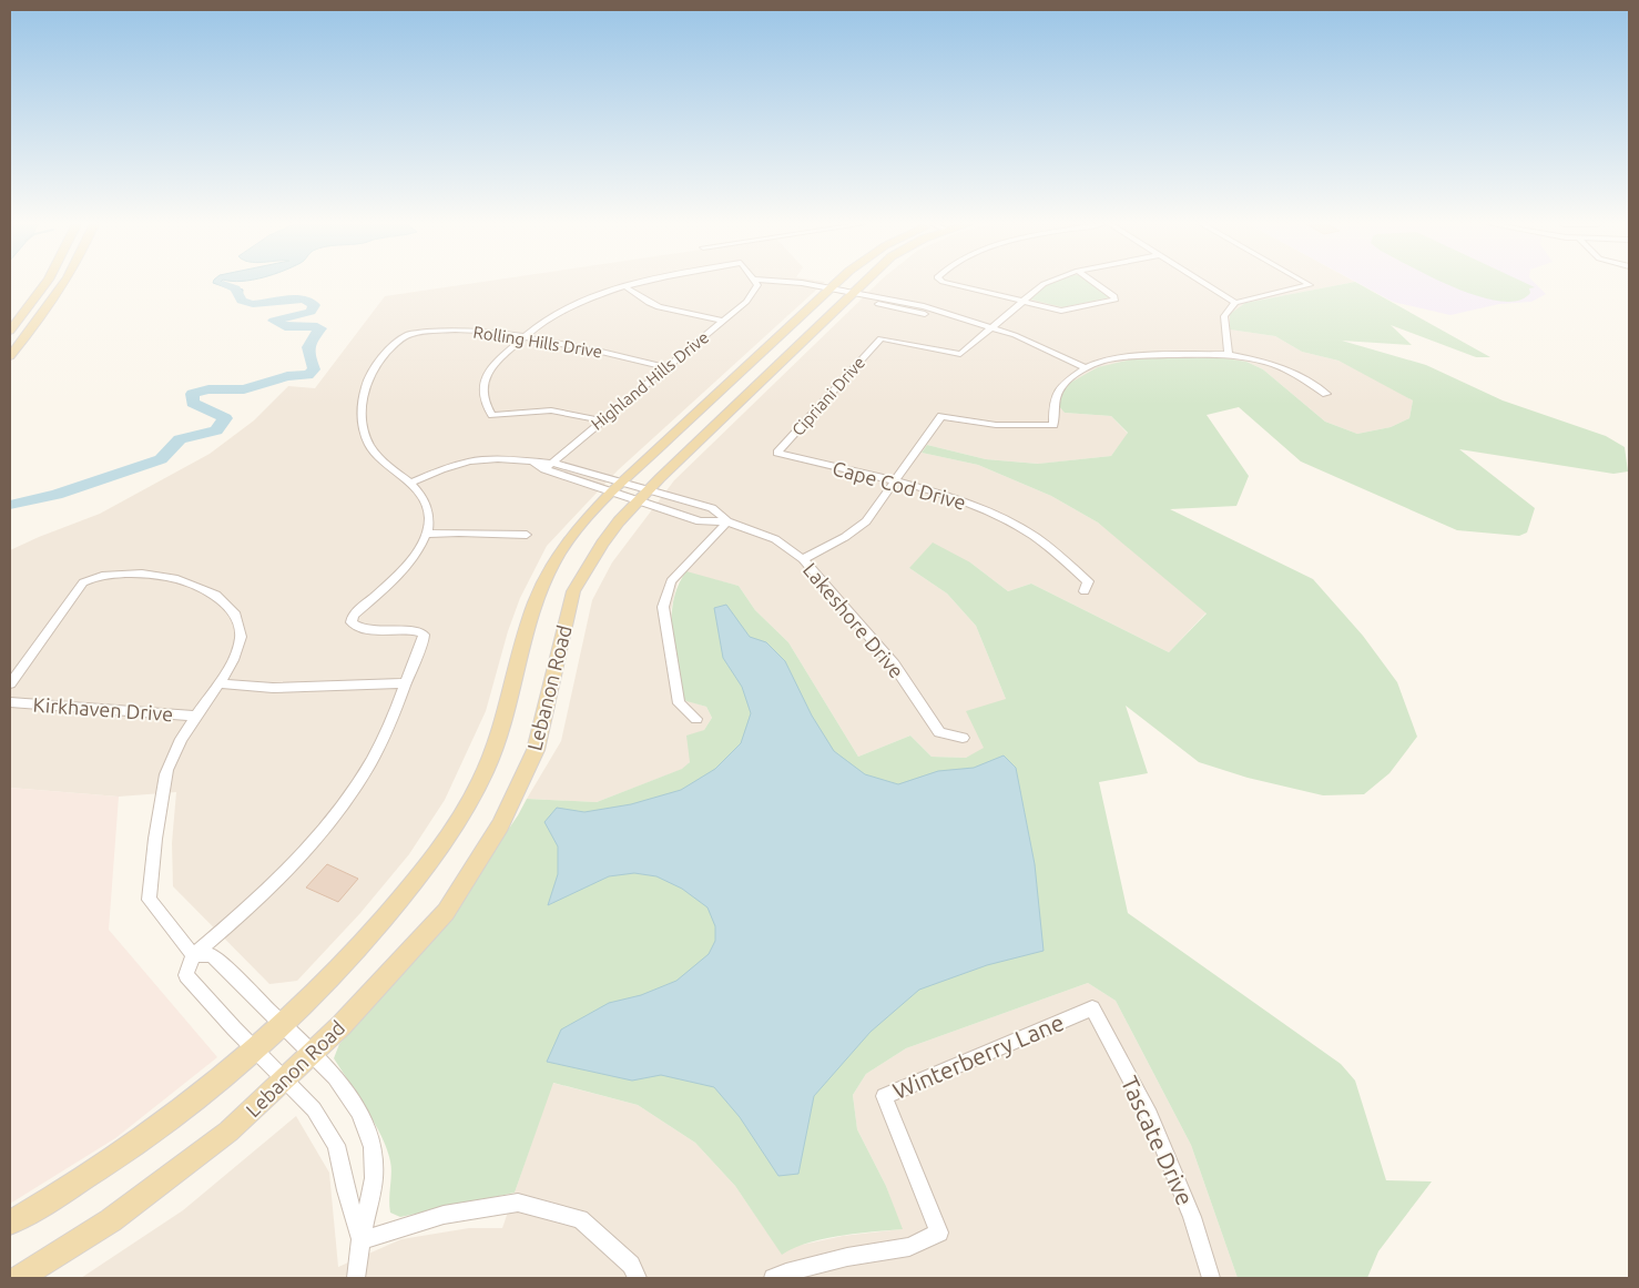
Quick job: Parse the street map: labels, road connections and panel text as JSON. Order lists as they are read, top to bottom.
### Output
{
  "streets": {
    "main road": ["Lebanon Road"],
    "street": [
      "Rolling Hills Drive",
      "Highland Hills Drive",
      "Cipriani Drive",
      "Cape Cod Drive",
      "Lakeshore Drive",
      "Kirkhaven Drive",
      "Winterberry Lane",
      "Tascate Drive"
    ]
  },
  "crossings": [
    ["Rolling Hills Drive", "Highland Hills Drive"],
    ["Rolling Hills Drive", "Lakeshore Drive"],
    ["Highland Hills Drive", "Lakeshore Drive"],
    ["Cipriani Drive", "Cape Cod Drive"],
    ["Lakeshore Drive", "Lebanon Road"],
    ["Winterberry Lane", "Tascate Drive"]
  ]
}
